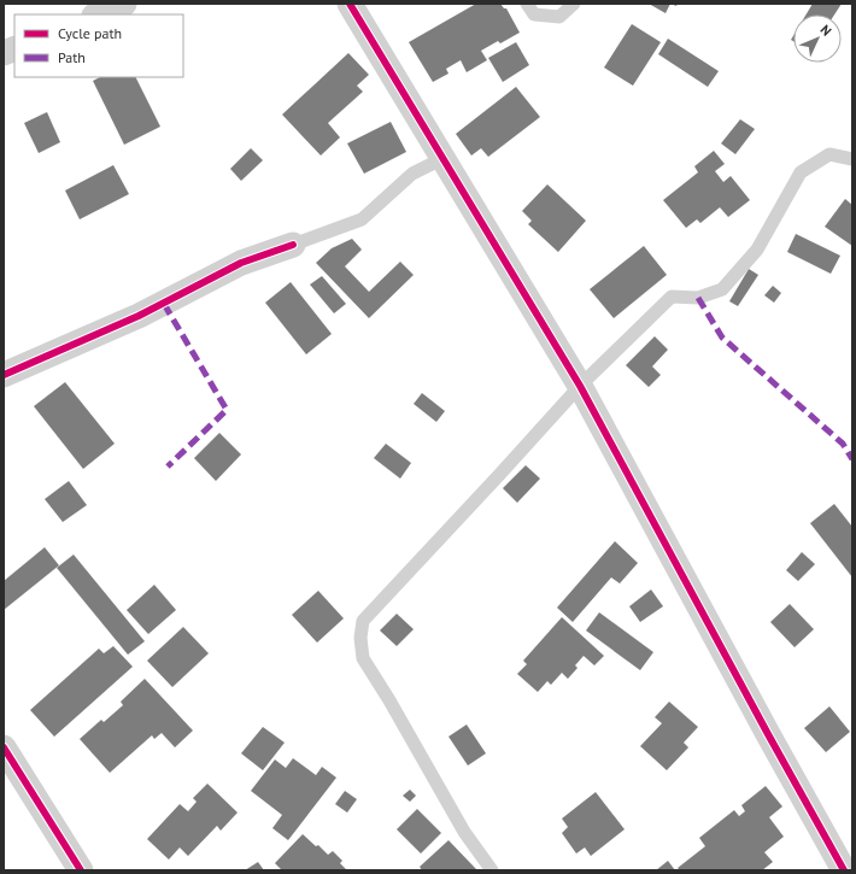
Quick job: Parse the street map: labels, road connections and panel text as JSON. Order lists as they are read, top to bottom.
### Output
{
  "legend": ["Cycle path", "Path"],
  "north": "top right"
}
